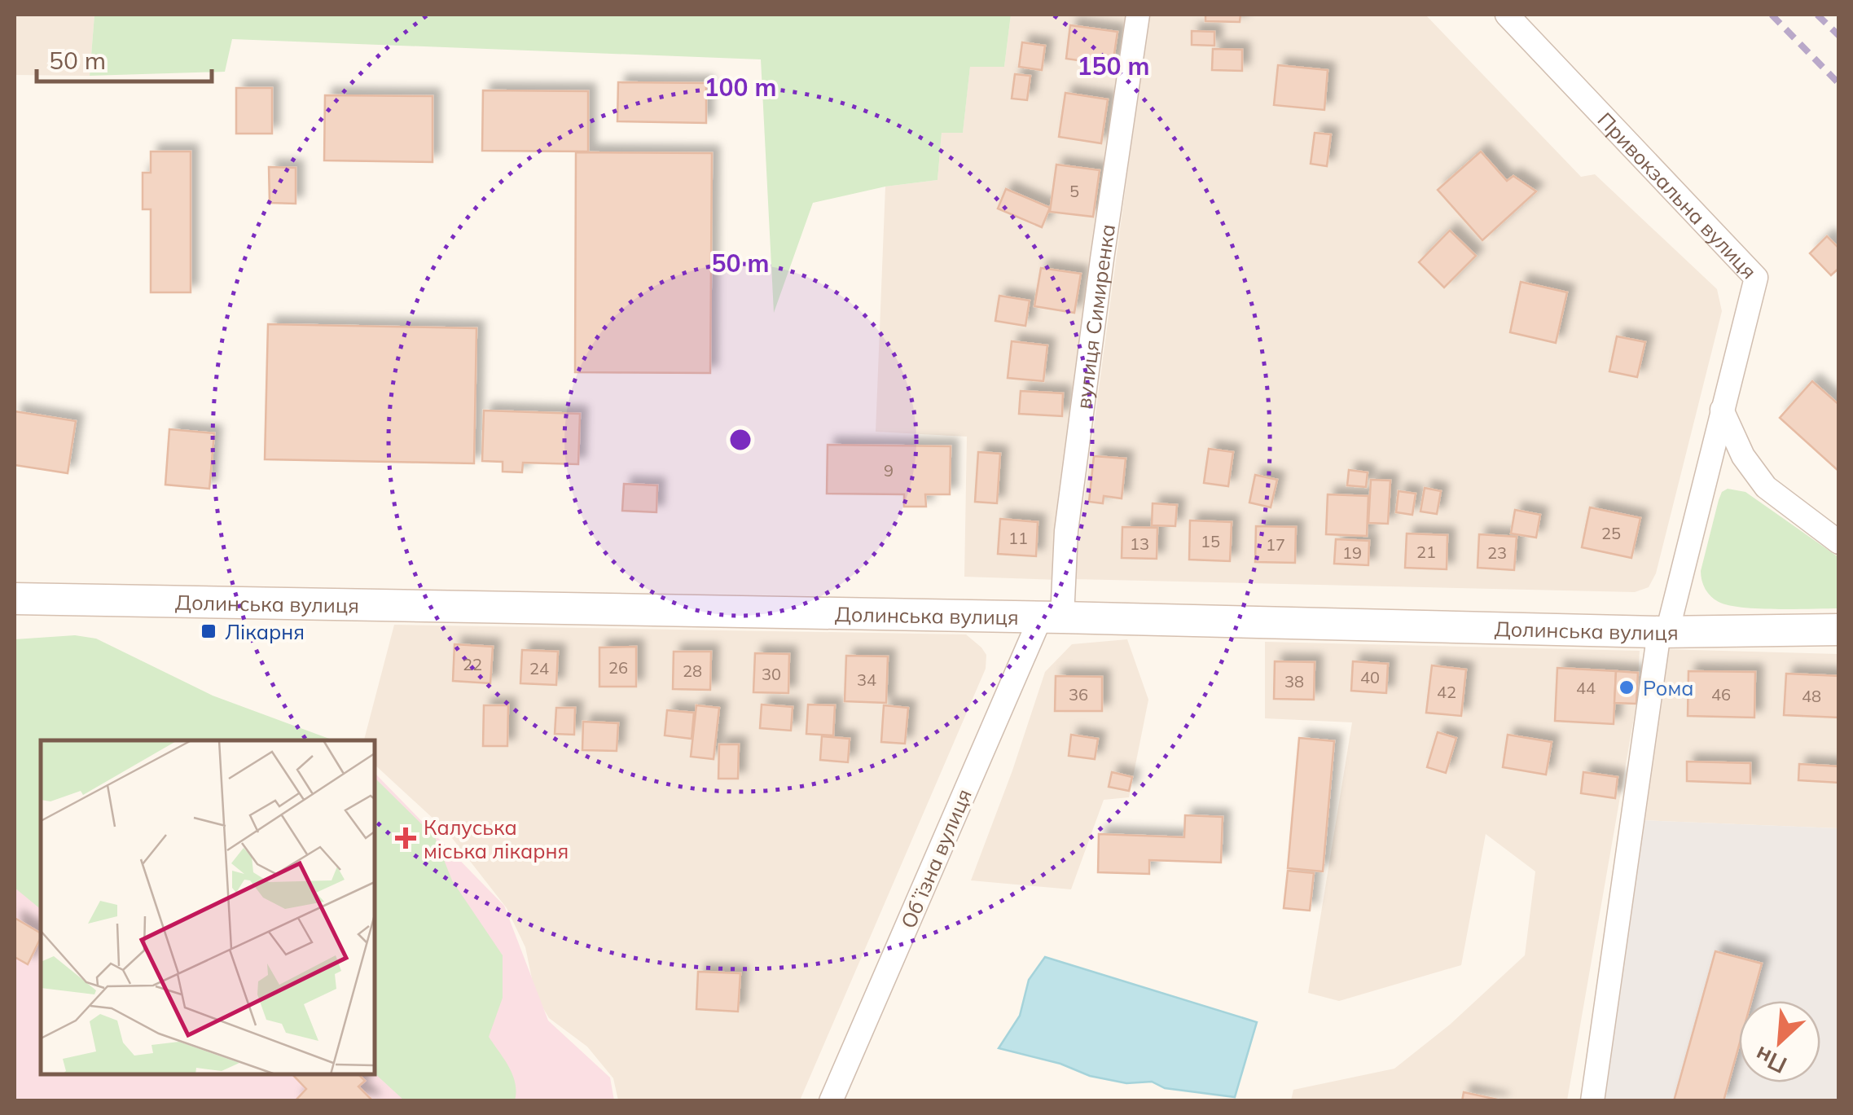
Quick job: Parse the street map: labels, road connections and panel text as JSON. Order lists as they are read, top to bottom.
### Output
{
  "streets": {
    "main road": ["Долинська вулиця"],
    "street": ["Привокзальна вулиця", "вулиця Симиренка", "Обʼїзна вулиця"]
  },
  "crossings": [
    ["Привокзальна вулиця", "Долинська вулиця"],
    ["вулиця Симиренка", "Долинська вулиця"],
    ["вулиця Симиренка", "Обʼїзна вулиця"],
    ["Долинська вулиця", "Обʼїзна вулиця"]
  ],
  "places": {
    "transit": ["Лікарня"],
    "other": ["Рома"],
    "health": ["Калуська міська лікарня"]
  },
  "house_numbers": [
    "5",
    "9",
    "25",
    "11",
    "15",
    "13",
    "17",
    "21",
    "19",
    "23",
    "22",
    "26",
    "24",
    "28",
    "30",
    "40",
    "34",
    "38",
    "44",
    "42",
    "36",
    "46",
    "48"
  ],
  "scale_bar": "50 m",
  "north": "bottom left",
  "rings": ["150 m", "100 m", "50 m"]
}
